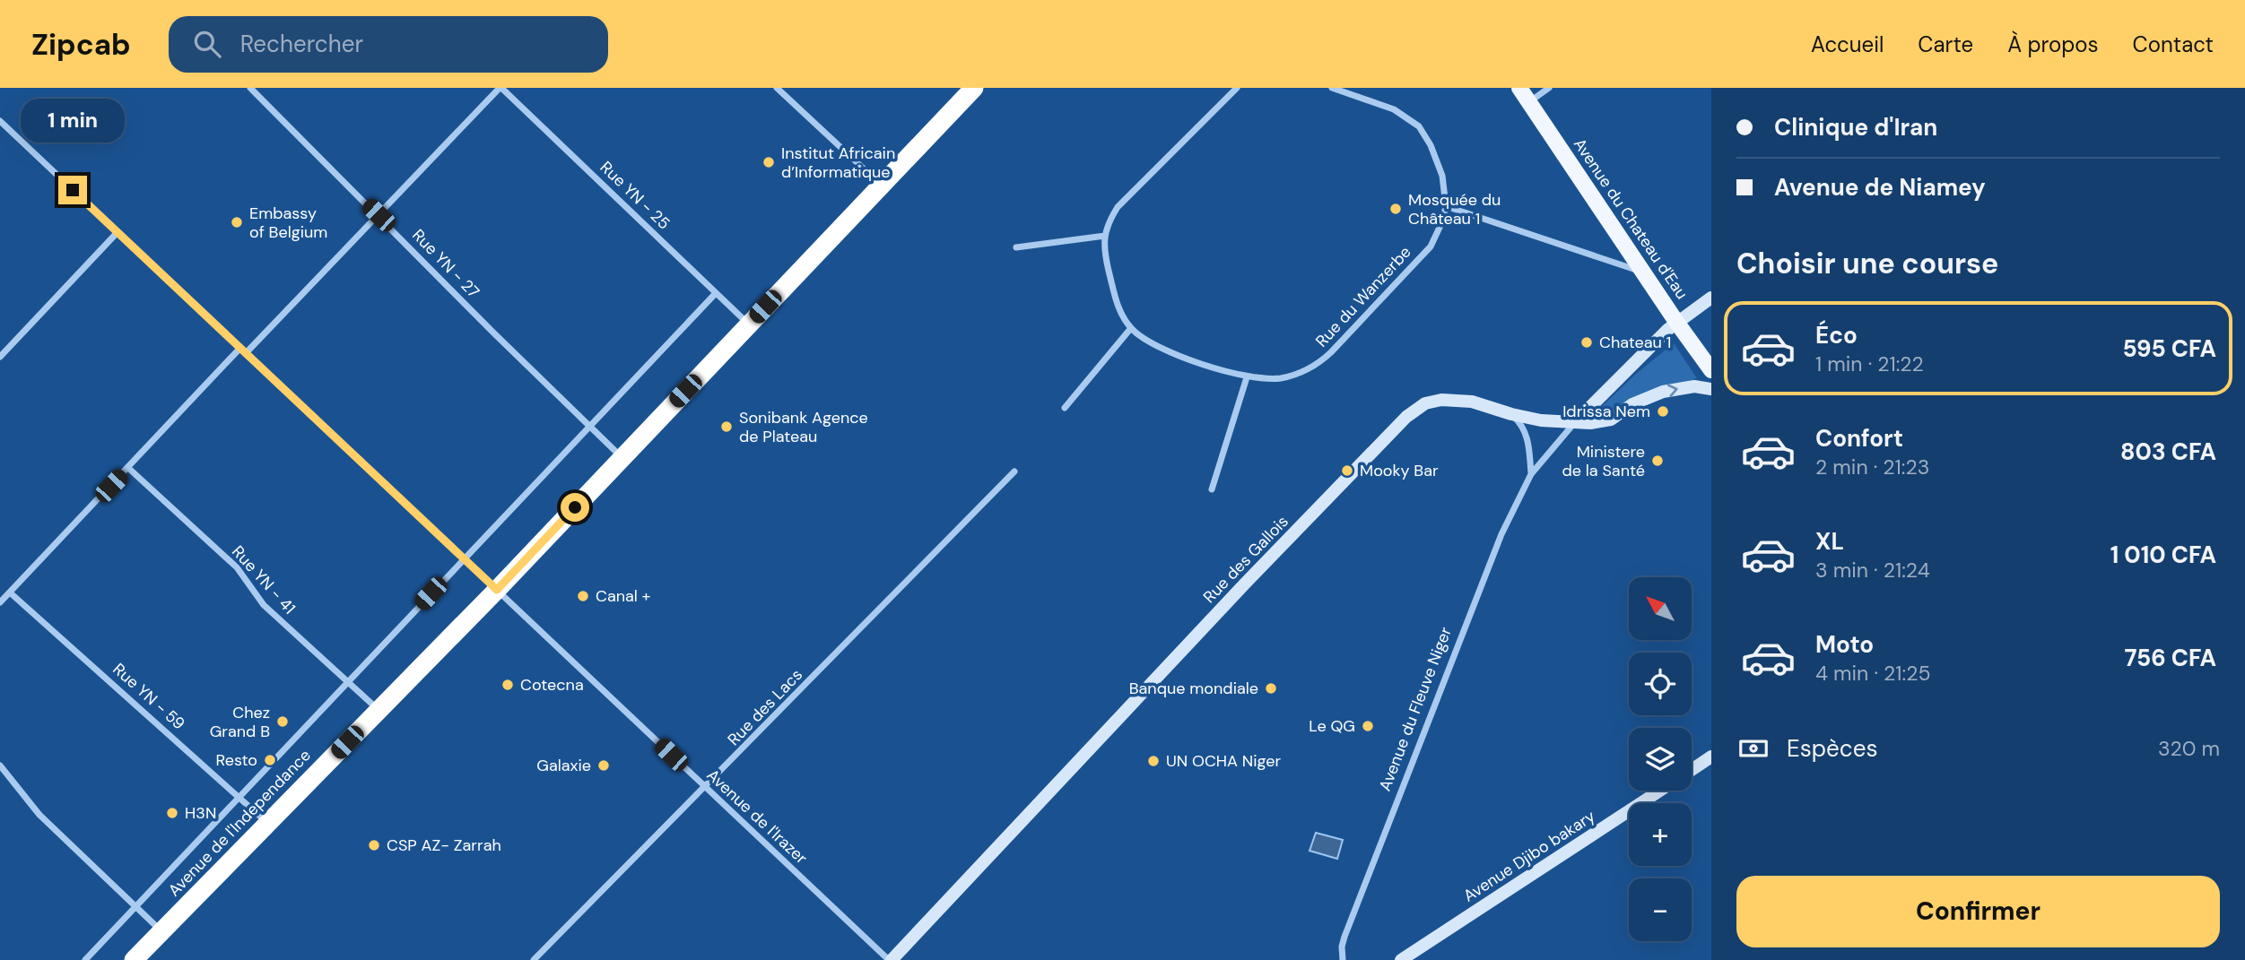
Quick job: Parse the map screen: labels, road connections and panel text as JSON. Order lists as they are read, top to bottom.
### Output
{
  "streets": {
    "highway": ["Avenue de l'Independance"],
    "main road": ["Avenue du Chateau d'Eau"],
    "street": [
      "Rue YN - 25",
      "Rue YN - 27",
      "Rue du Wanzerbe",
      "Rue des Gallois",
      "Rue YN - 41",
      "Rue YN - 59",
      "Rue des Lacs",
      "Avenue du Fleuve Niger",
      "Avenue de l'Irazer",
      "Avenue Djibo bakary"
    ]
  },
  "crossings": [
    ["Rue YN - 25", "Avenue de l'Independance"],
    ["Avenue du Chateau d'Eau", "Avenue du Fleuve Niger"],
    ["Rue YN - 27", "Avenue de l'Independance"],
    ["Rue des Gallois", "Avenue du Fleuve Niger"],
    ["Rue des Gallois", "Avenue de l'Irazer"],
    ["Rue YN - 41", "Avenue de l'Independance"],
    ["Rue YN - 59", "Avenue de l'Independance"],
    ["Rue des Lacs", "Avenue de l'Irazer"],
    ["Avenue de l'Irazer", "Avenue de l'Independance"]
  ],
  "places": [
    "Institut Africain d’Informatique",
    "Mosquée du Château 1",
    "Embassy of Belgium",
    "Chateau 1",
    "Idrissa Nem",
    "Sonibank Agence de Plateau",
    "Ministere de la Santé",
    "Mooky Bar",
    "Canal +",
    "Cotecna",
    "Banque mondiale",
    "Chez Grand B",
    "Le QG",
    "Resto",
    "UN OCHA Niger",
    "Galaxie",
    "H3N",
    "CSP AZ- Zarrah"
  ],
  "north": "top left",
  "page": {
    "header": "Zipcab",
    "search": "Rechercher",
    "nav": [
      "Accueil",
      "Carte",
      "À propos",
      "Contact"
    ],
    "banner": ["Clinique d'Iran", "Avenue de Niamey"],
    "bubble": "1 min",
    "heading": "Choisir une course",
    "list": [
      {
        "name": "Éco",
        "note": "1 min · 21:22",
        "value": "595 CFA"
      },
      {
        "name": "Confort",
        "note": "2 min · 21:23",
        "value": "803 CFA"
      },
      {
        "name": "XL",
        "note": "3 min · 21:24",
        "value": "1 010 CFA"
      },
      {
        "name": "Moto",
        "note": "4 min · 21:25",
        "value": "756 CFA"
      }
    ],
    "map_buttons": ["+", "−"],
    "pay": ["Espèces", "320 m"],
    "buttons": "Confirmer"
  }
}
